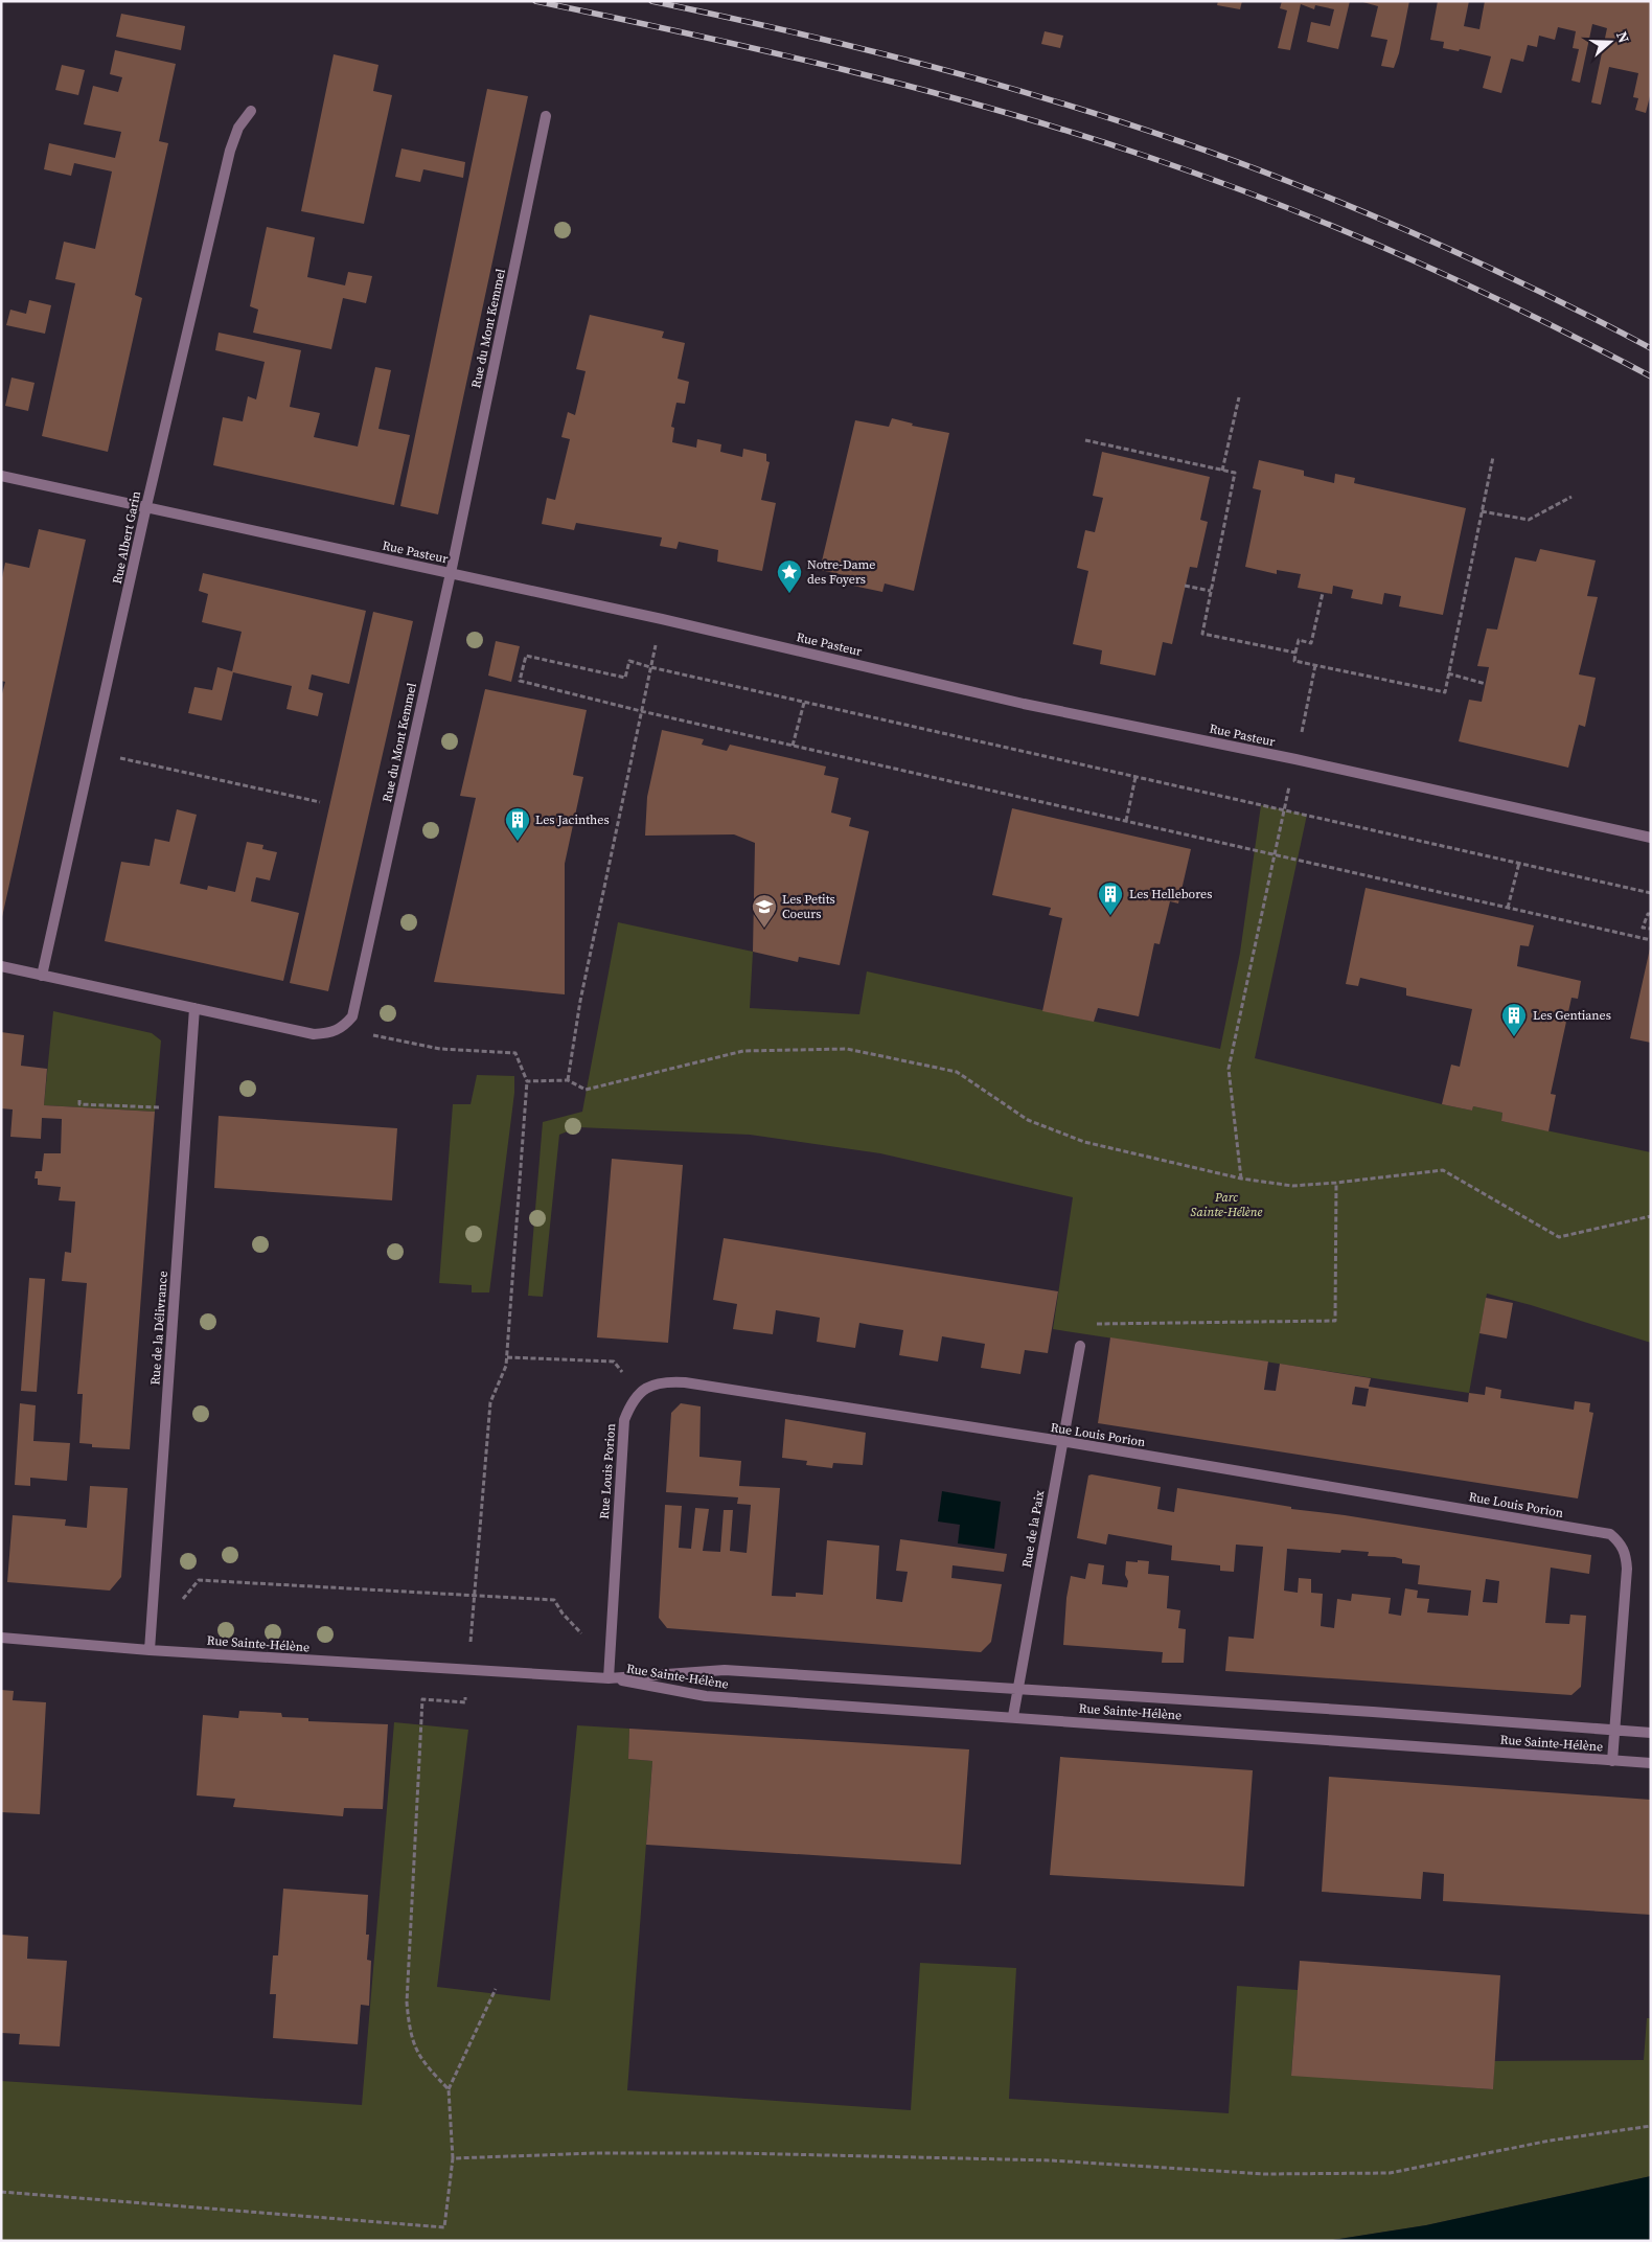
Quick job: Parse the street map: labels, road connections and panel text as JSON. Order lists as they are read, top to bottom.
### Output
{
  "streets": {
    "street": [
      "Rue du Mont Kemmel",
      "Rue Albert Garin",
      "Rue Pasteur",
      "Rue de la Délivrance",
      "Rue Louis Porion",
      "Rue de la Paix",
      "Rue Sainte-Hélène"
    ]
  },
  "crossings": [
    ["Rue du Mont Kemmel", "Rue Albert Garin"],
    ["Rue du Mont Kemmel", "Rue Pasteur"],
    ["Rue du Mont Kemmel", "Rue de la Délivrance"],
    ["Rue Albert Garin", "Rue Pasteur"],
    ["Rue de la Délivrance", "Rue Sainte-Hélène"],
    ["Rue Louis Porion", "Rue de la Paix"],
    ["Rue Louis Porion", "Rue Sainte-Hélène"],
    ["Rue de la Paix", "Rue Sainte-Hélène"]
  ],
  "parks": ["Parc Sainte-Hélène"],
  "places": {
    "place": ["Notre-Dame des Foyers"],
    "building": ["Les Jacinthes", "Les Hellebores", "Les Gentianes"],
    "school or university": ["Les Petits Coeurs"]
  },
  "north": "right"
}
